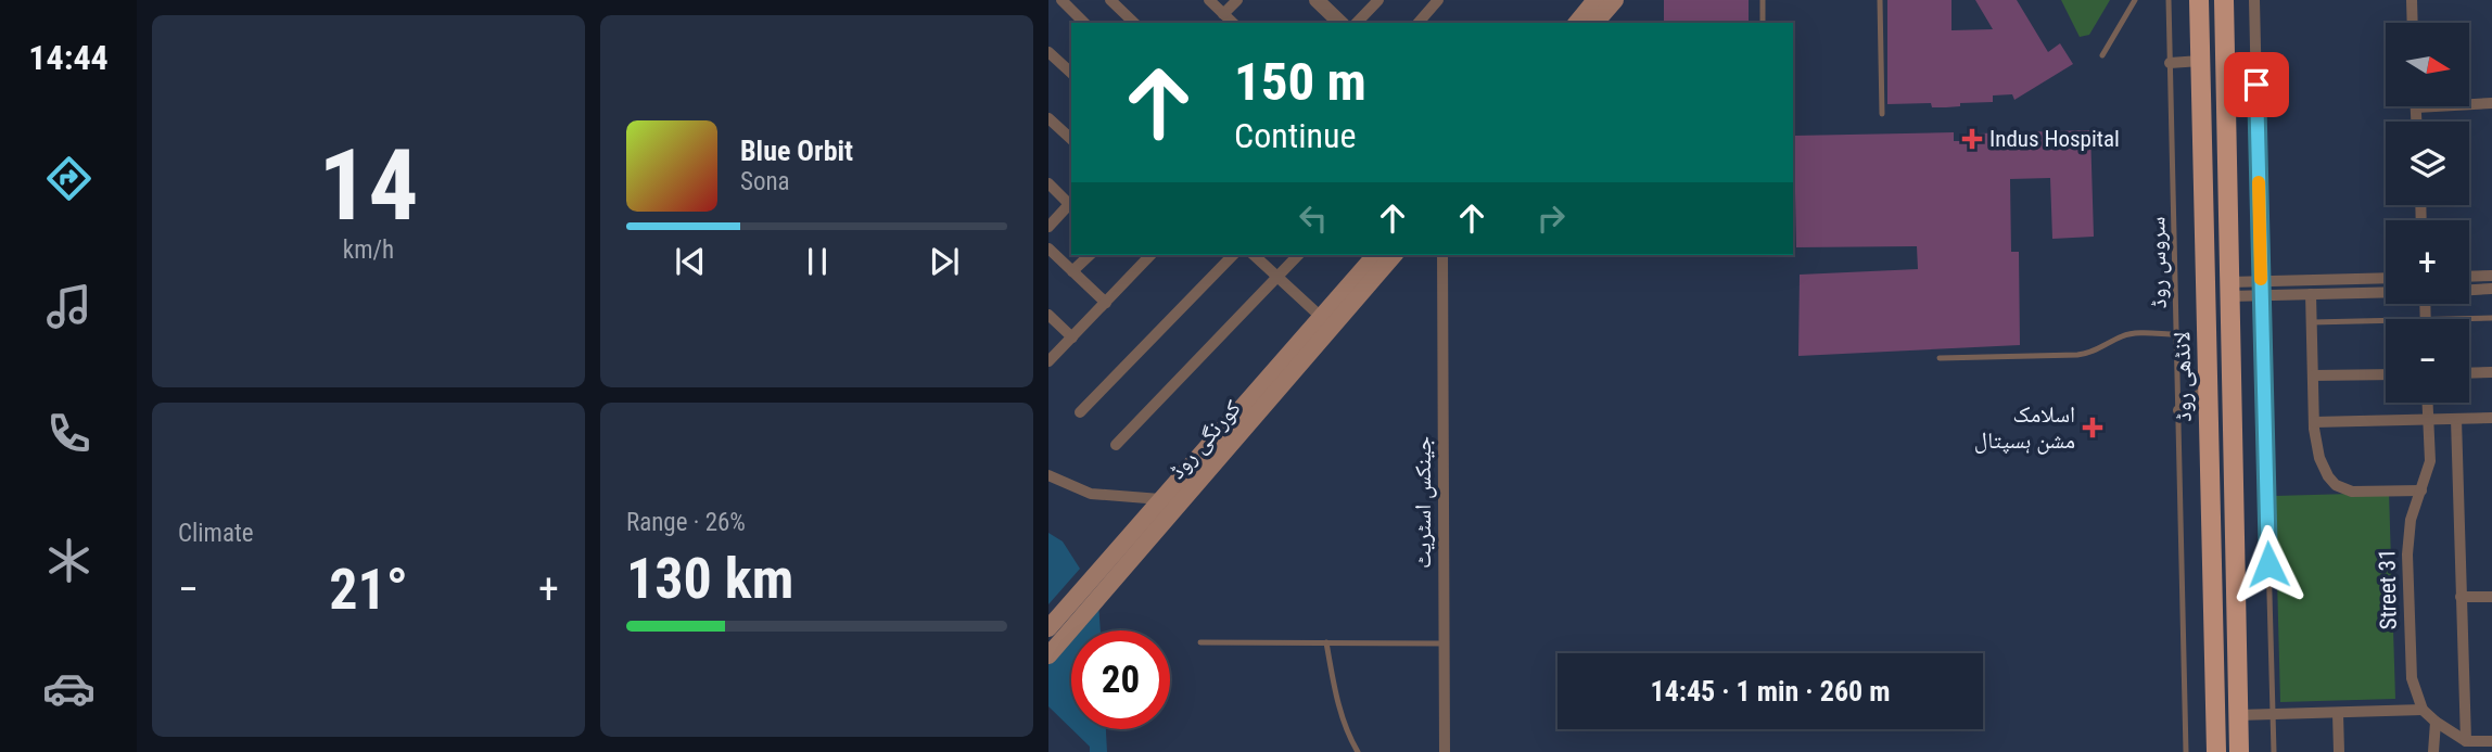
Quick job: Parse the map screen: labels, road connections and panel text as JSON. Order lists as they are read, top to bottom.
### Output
{
  "streets": {
    "main road": ["لانڈھی روڈ", "کورنگی روڈ"],
    "street": ["جینکس اسٹریٹ", "Street 31"],
    "lane": ["سروس روڈ"]
  },
  "places": {
    "health": ["Indus Hospital", "اسلامک مشن ہسپتال"]
  },
  "north": "right",
  "page": {
    "tabs": "14:44",
    "tile": [
      ["14", "km/h"],
      "Climate",
      ["Range · 26%", "130 km"]
    ],
    "map_buttons": ["+", "−"],
    "turn": ["150 m", "Continue"],
    "song": ["Blue Orbit", "Sona"],
    "heat": ["−", "21°", "+"],
    "limit": "20",
    "trip": "14:45 · 1 min · 260 m"
  }
}
